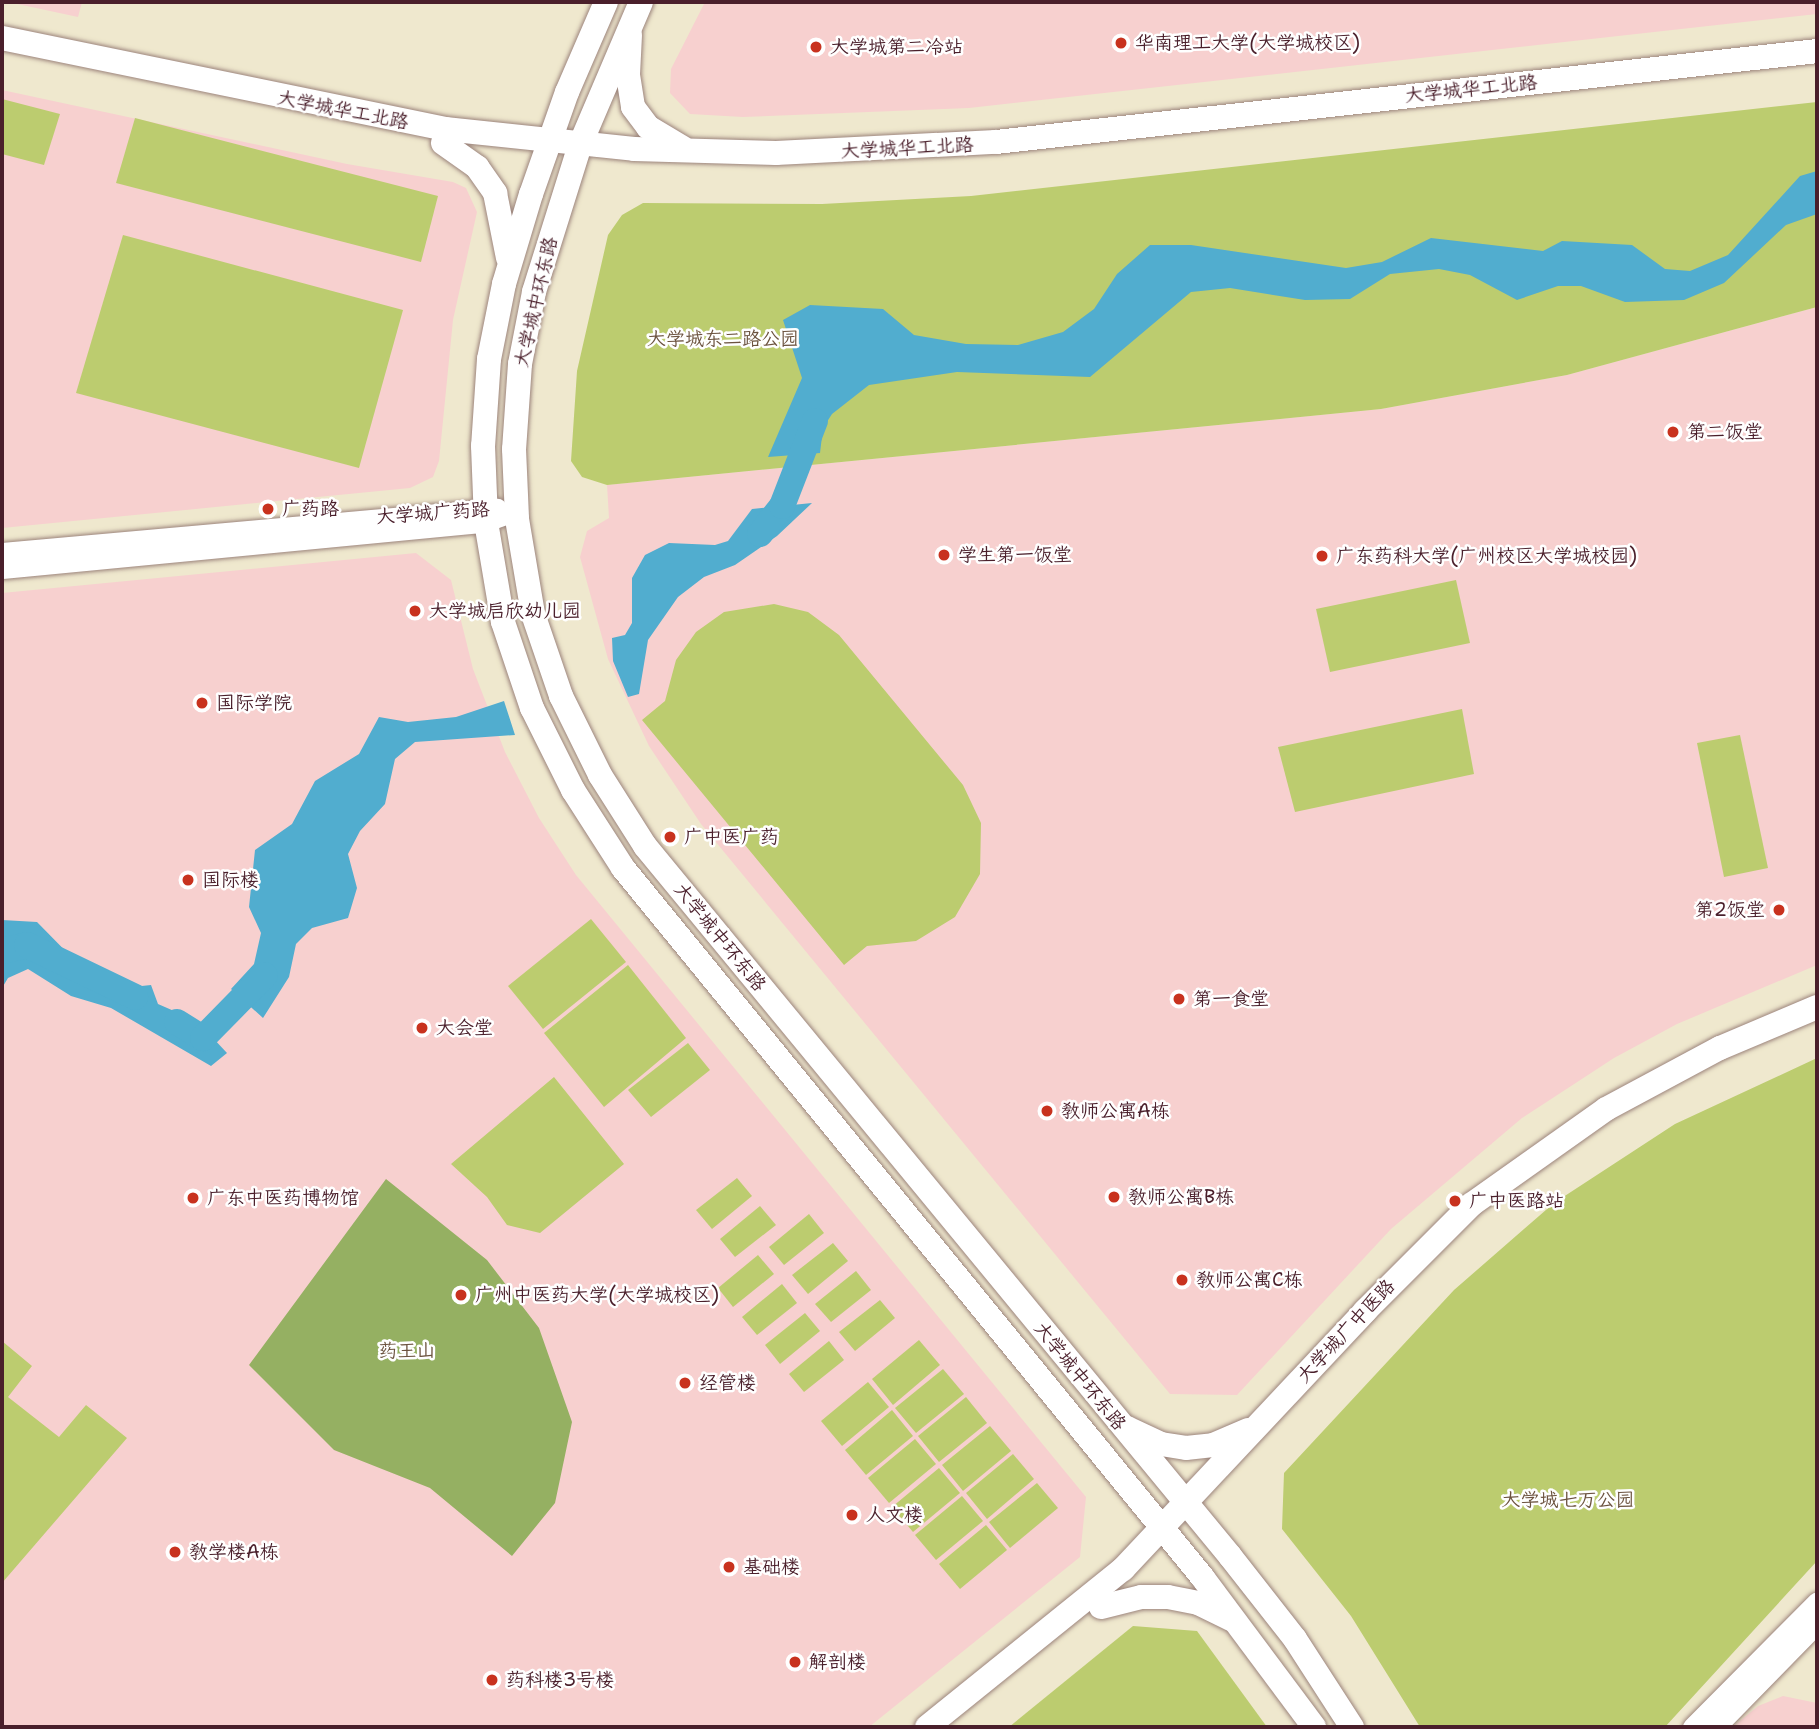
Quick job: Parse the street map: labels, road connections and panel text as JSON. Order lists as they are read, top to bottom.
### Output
{
  "streets": {
    "main road": ["大学城华工北路", "大学城中环东路", "大学城广中医路"],
    "street": ["大学城广药路"]
  },
  "crossings": [
    ["大学城华工北路", "大学城中环东路"],
    ["大学城中环东路", "大学城广药路"],
    ["大学城中环东路", "大学城广中医路"]
  ],
  "parks": ["大学城东二路公园", "药王山", "大学城七万公园"],
  "places": [
    "华南理工大学(大学城校区)",
    "大学城第二冷站",
    "第二饭堂",
    "广药路",
    "学生第一饭堂",
    "广东药科大学(广州校区大学城校园)",
    "大学城启欣幼儿园",
    "国际学院",
    "广中医广药",
    "国际楼",
    "第2饭堂",
    "第一食堂",
    "大会堂",
    "教师公寓A栋",
    "教师公寓B栋",
    "广东中医药博物馆",
    "广中医路站",
    "教师公寓C栋",
    "广州中医药大学(大学城校区)",
    "经管楼",
    "人文楼",
    "教学楼A栋",
    "基础楼",
    "解剖楼",
    "药科楼3号楼"
  ]
}
